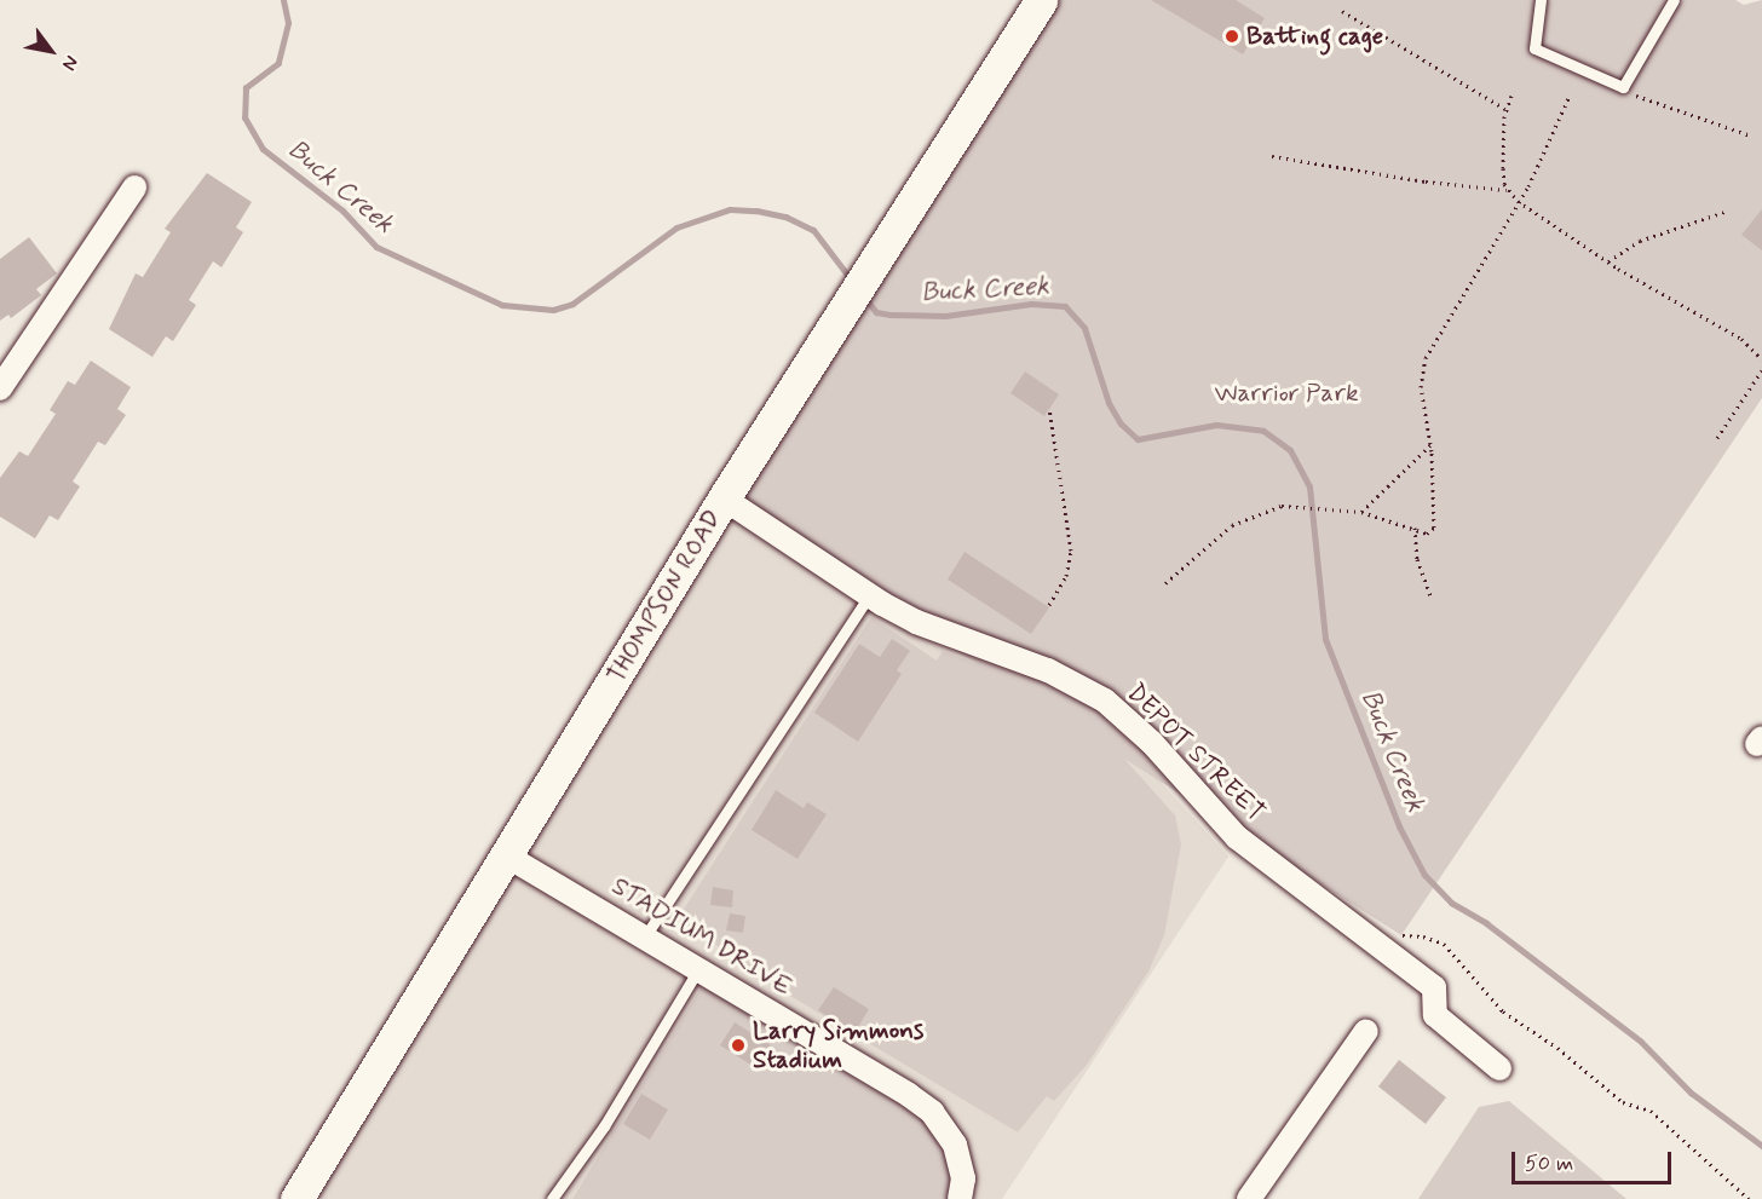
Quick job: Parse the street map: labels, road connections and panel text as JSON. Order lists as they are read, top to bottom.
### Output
{
  "streets": {
    "street": ["THOMPSON ROAD", "DEPOT STREET", "STADIUM DRIVE"]
  },
  "crossings": [
    ["THOMPSON ROAD", "DEPOT STREET"],
    ["THOMPSON ROAD", "STADIUM DRIVE"]
  ],
  "water": ["Buck Creek"],
  "parks": ["Warrior Park"],
  "places": ["Batting cage", "Larry Simmons Stadium"],
  "scale_bar": "50 m",
  "north": "bottom right"
}
